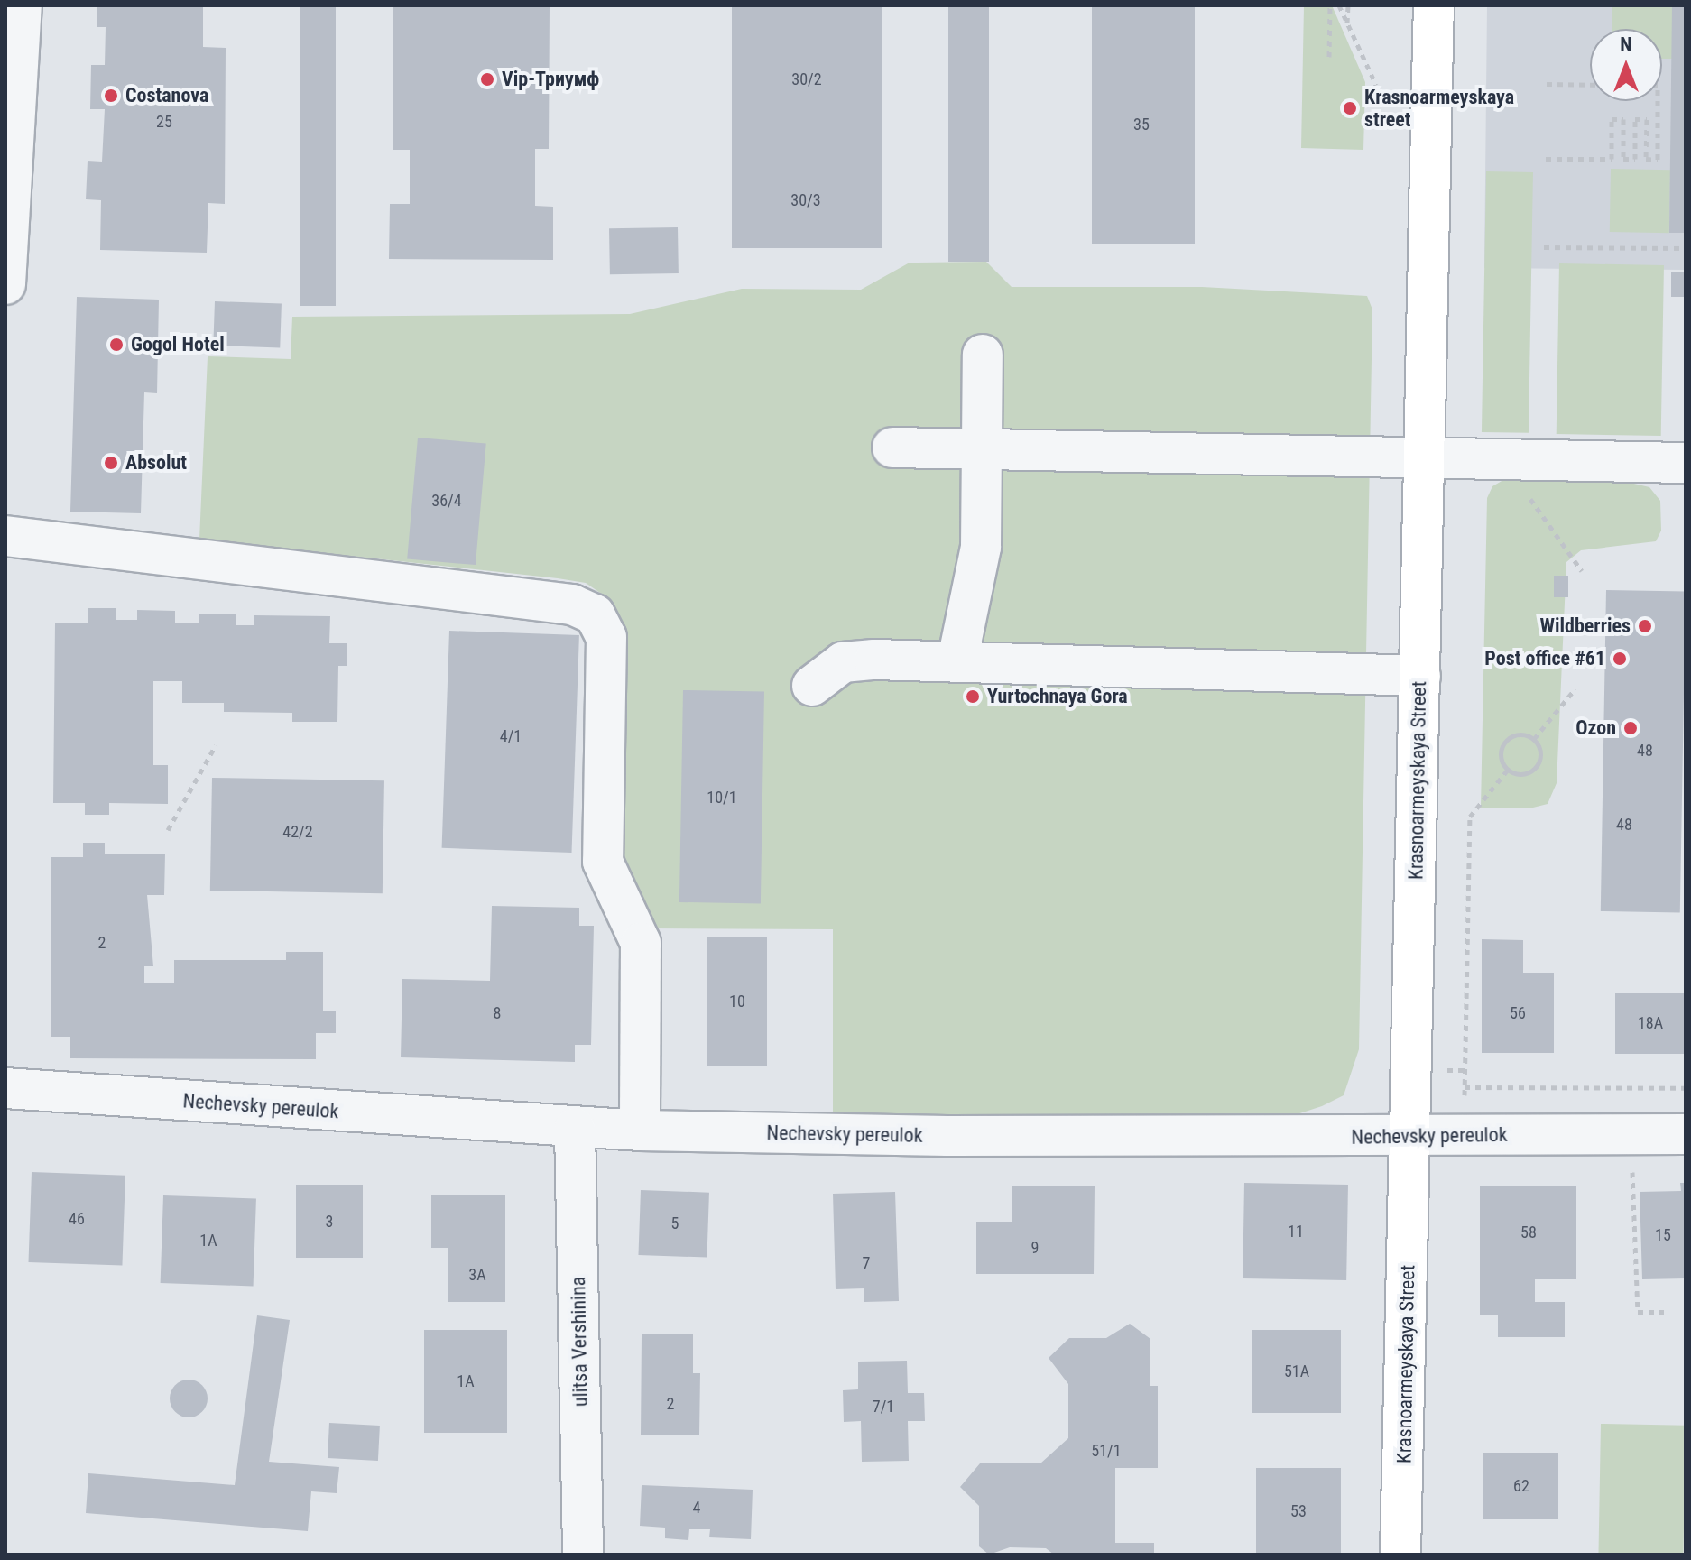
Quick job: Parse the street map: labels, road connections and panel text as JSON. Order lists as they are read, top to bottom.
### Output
{
  "streets": {
    "main road": ["Krasnoarmeyskaya Street"],
    "street": ["Nechevsky pereulok", "ulitsa Vershinina"]
  },
  "crossings": [
    ["Krasnoarmeyskaya Street", "Nechevsky pereulok"],
    ["Nechevsky pereulok", "ulitsa Vershinina"]
  ],
  "places": [
    "Vip-Триумф",
    "Costanova",
    "Krasnoarmeyskaya street",
    "Gogol Hotel",
    "Absolut",
    "Wildberries",
    "Post office #61",
    "Yurtochnaya Gora",
    "Ozon"
  ],
  "house_numbers": [
    "30/2",
    "25",
    "35",
    "30/3",
    "36/4",
    "4/1",
    "48",
    "10/1",
    "48",
    "42/2",
    "2",
    "10",
    "8",
    "56",
    "18А",
    "46",
    "3",
    "5",
    "11",
    "58",
    "15",
    "1А",
    "9",
    "7",
    "3А",
    "51А",
    "1А",
    "2",
    "7/1",
    "51/1",
    "62",
    "4",
    "53"
  ],
  "north": "top"
}
